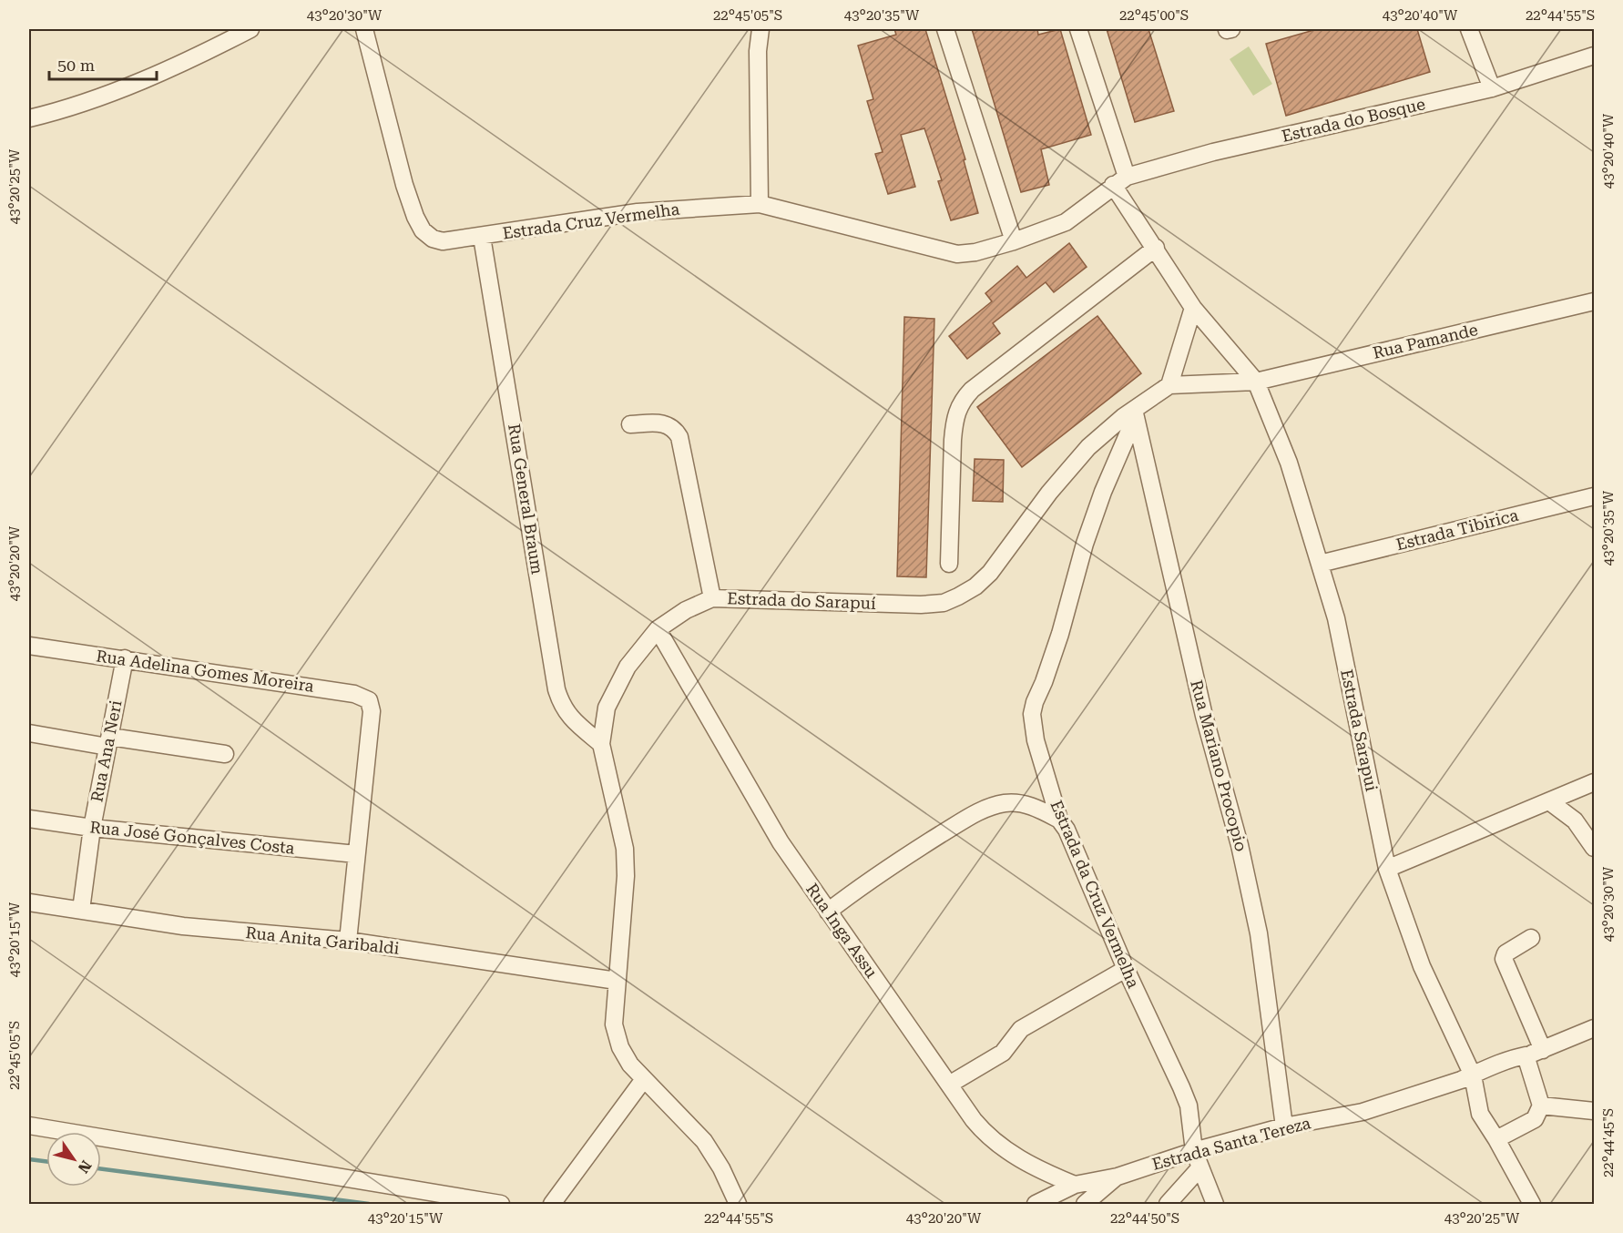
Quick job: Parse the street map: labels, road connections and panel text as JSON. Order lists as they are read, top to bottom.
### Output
{
  "streets": {
    "street": [
      "Estrada do Bosque",
      "Estrada Cruz Vermelha",
      "Rua Pamande",
      "Rua General Braum",
      "Estrada Tibirica",
      "Estrada do Sarapuí",
      "Rua Adelina Gomes Moreira",
      "Estrada Sarapui",
      "Rua Ana Neri",
      "Rua Mariano Procopio",
      "Rua José Gonçalves Costa",
      "Estrada da Cruz Vermelha",
      "Rua Inga Assu",
      "Rua Anita Garibaldi",
      "Estrada Santa Tereza"
    ]
  },
  "crossings": [
    ["Estrada do Bosque", "Estrada Cruz Vermelha"],
    ["Estrada Cruz Vermelha", "Rua General Braum"],
    ["Rua Pamande", "Estrada Sarapui"],
    ["Rua General Braum", "Estrada do Sarapuí"],
    ["Estrada Tibirica", "Estrada Sarapui"],
    ["Estrada do Sarapuí", "Rua Mariano Procopio"],
    ["Estrada do Sarapuí", "Estrada da Cruz Vermelha"],
    ["Estrada do Sarapuí", "Rua Inga Assu"],
    ["Estrada do Sarapuí", "Rua Anita Garibaldi"],
    ["Rua Adelina Gomes Moreira", "Rua Ana Neri"],
    ["Rua Adelina Gomes Moreira", "Rua José Gonçalves Costa"],
    ["Estrada Sarapui", "Estrada Santa Tereza"],
    ["Rua Ana Neri", "Rua José Gonçalves Costa"],
    ["Rua Ana Neri", "Rua Anita Garibaldi"],
    ["Rua Mariano Procopio", "Estrada da Cruz Vermelha"],
    ["Rua Mariano Procopio", "Estrada Santa Tereza"],
    ["Estrada da Cruz Vermelha", "Estrada Santa Tereza"],
    ["Rua Inga Assu", "Estrada Santa Tereza"]
  ],
  "scale_bar": "50 m",
  "north": "bottom right",
  "coordinates": [
    "43°20'30\"W",
    "22°45'05\"S",
    "43°20'35\"W",
    "22°45'00\"S",
    "43°20'40\"W",
    "22°44'55\"S",
    "43°20'25\"W",
    "43°20'20\"W",
    "43°20'15\"W",
    "22°44'45\"S",
    "22°44'50\"S"
  ]
}
